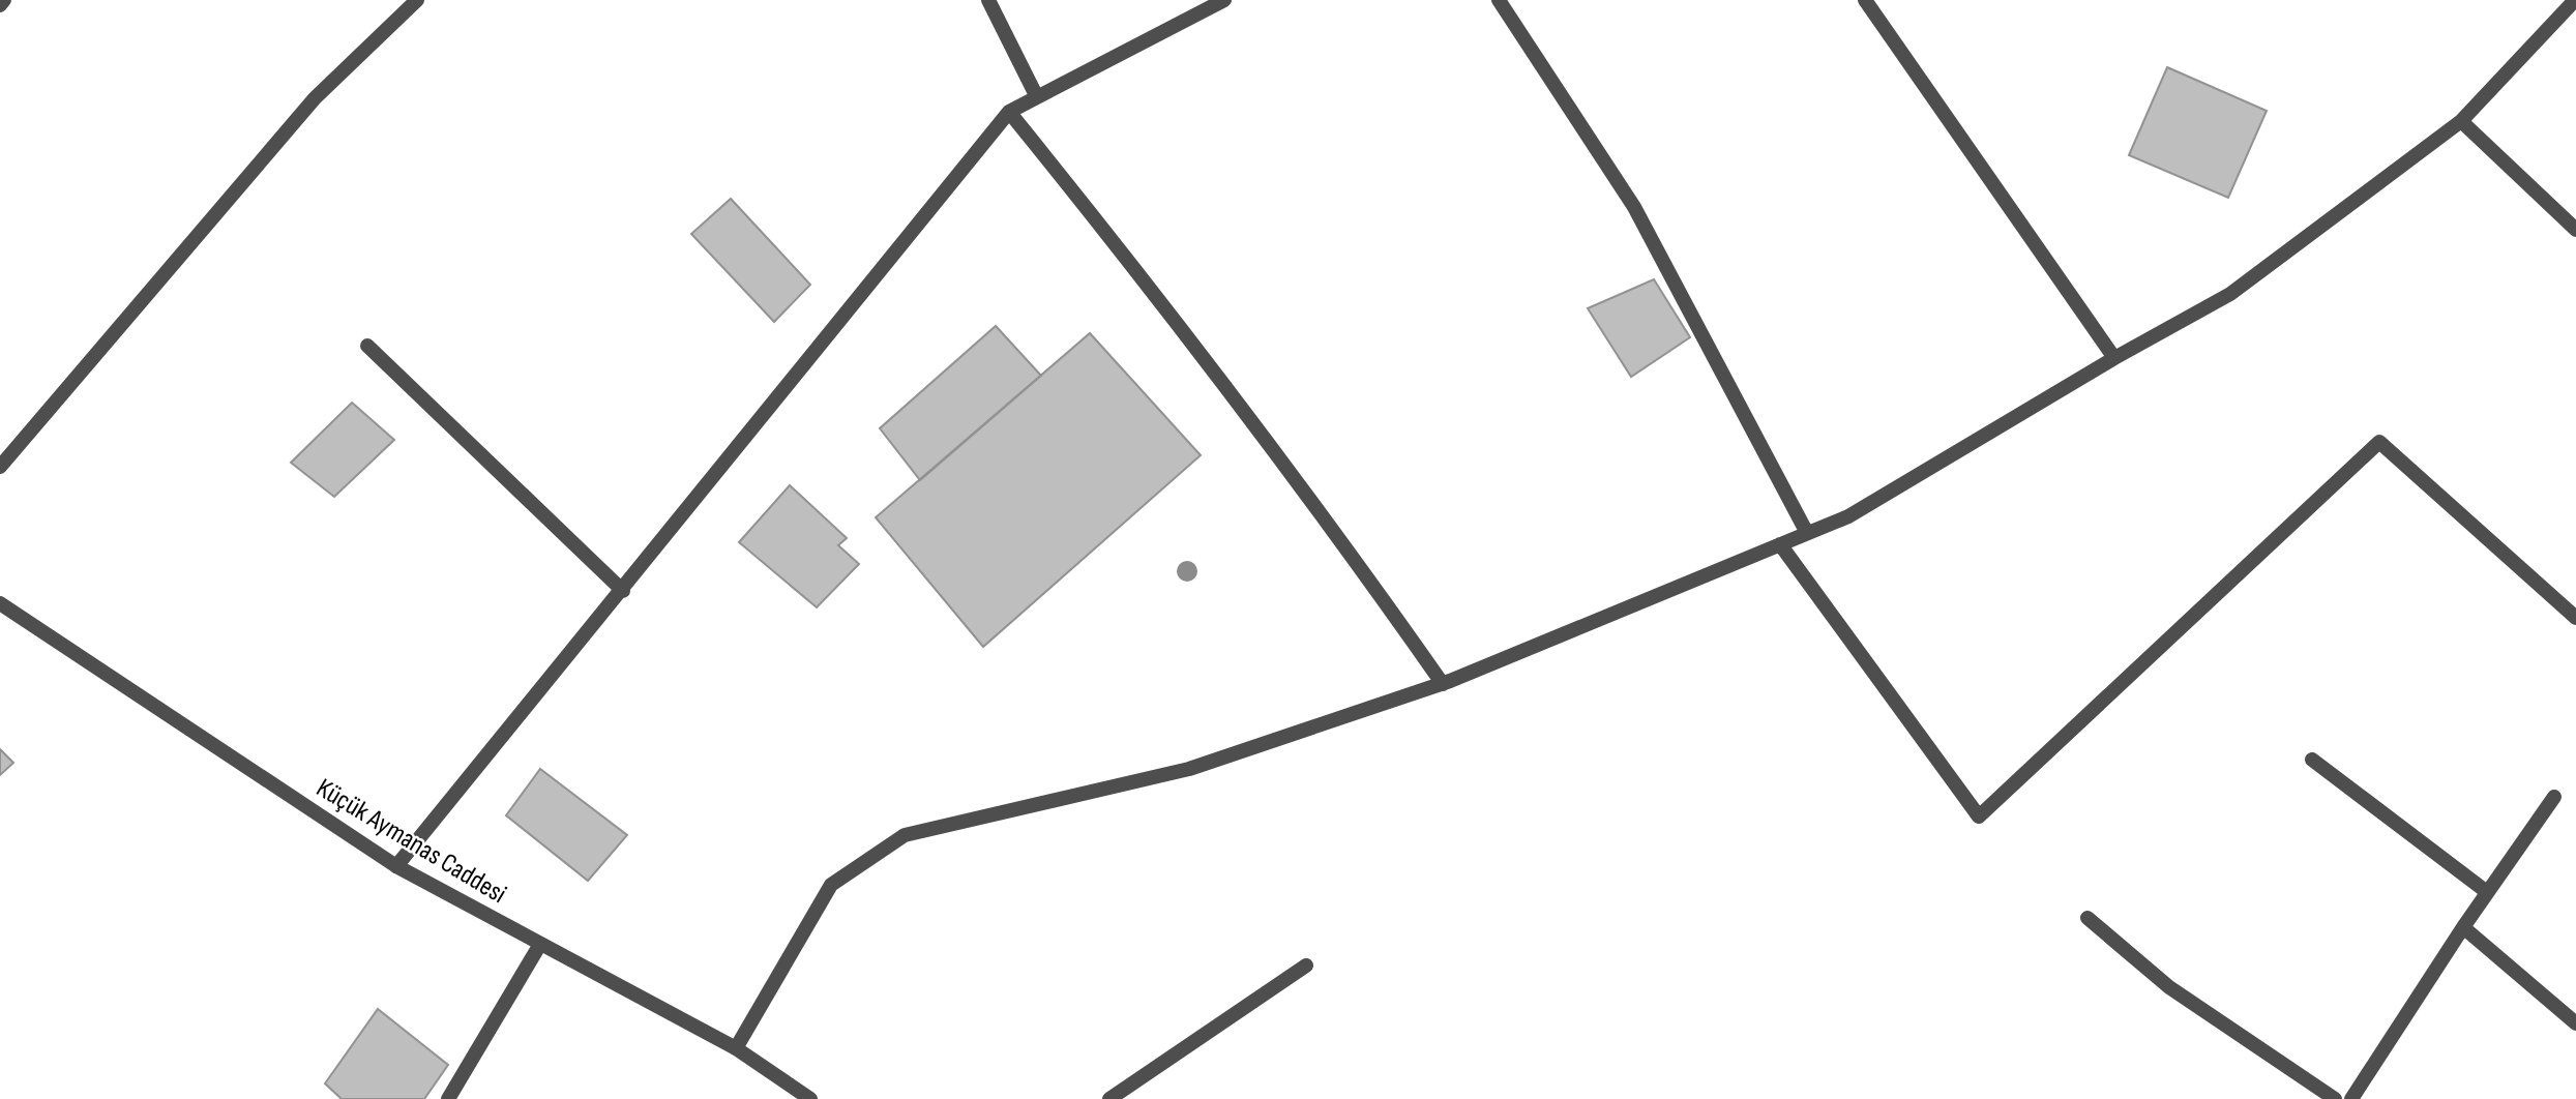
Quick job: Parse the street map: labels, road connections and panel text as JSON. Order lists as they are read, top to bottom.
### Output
{
  "streets": {
    "street": ["Küçük Aymanas Caddesi"]
  }
}
